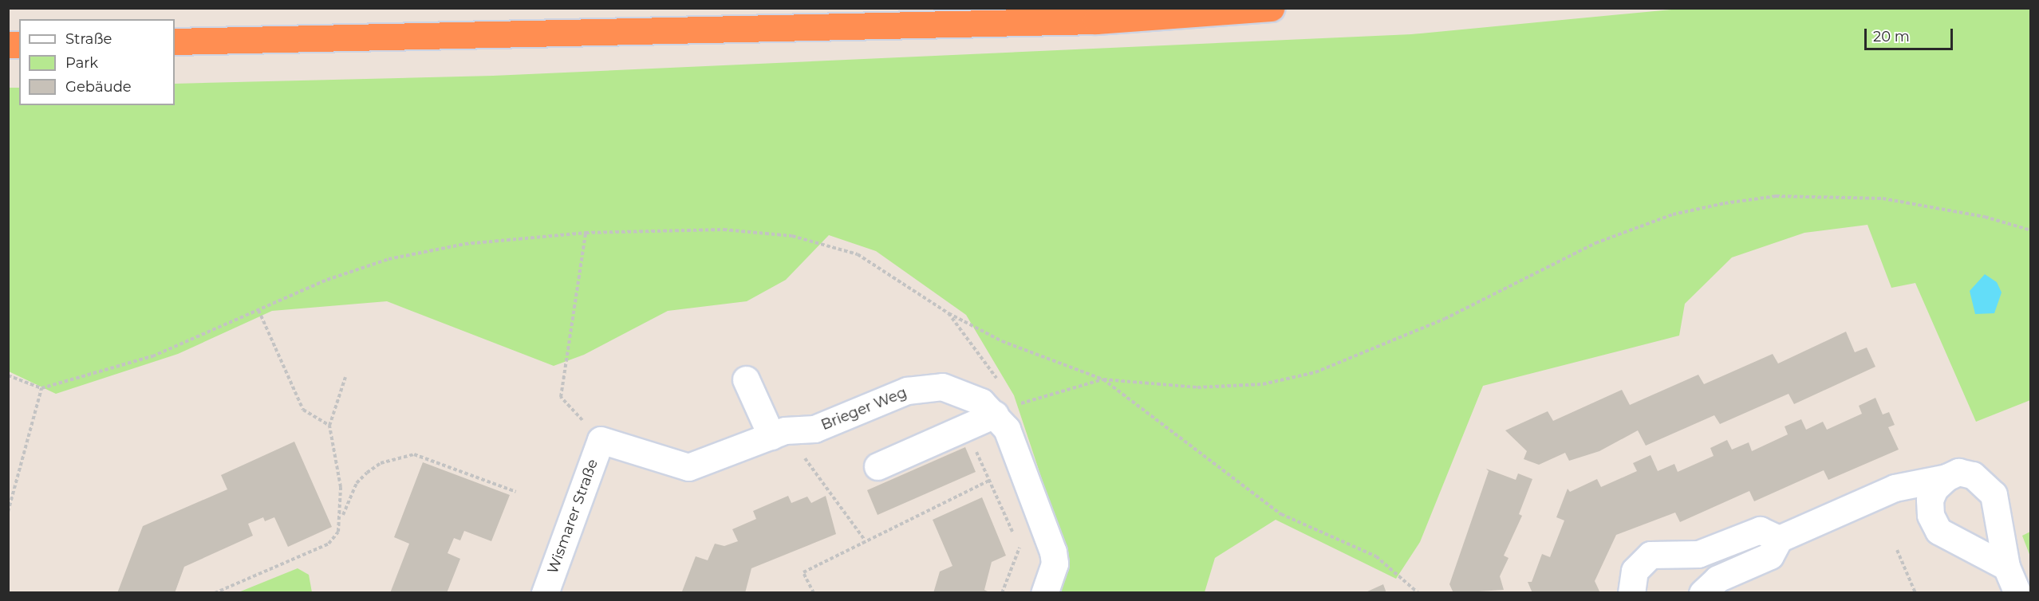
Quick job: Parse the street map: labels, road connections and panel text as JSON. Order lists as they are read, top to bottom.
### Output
{
  "streets": {
    "street": ["Brieger Weg", "Wismarer Straße"]
  },
  "crossings": [
    ["Brieger Weg", "Wismarer Straße"]
  ],
  "legend": ["Straße", "Park", "Gebäude"],
  "scale_bar": "20 m"
}
